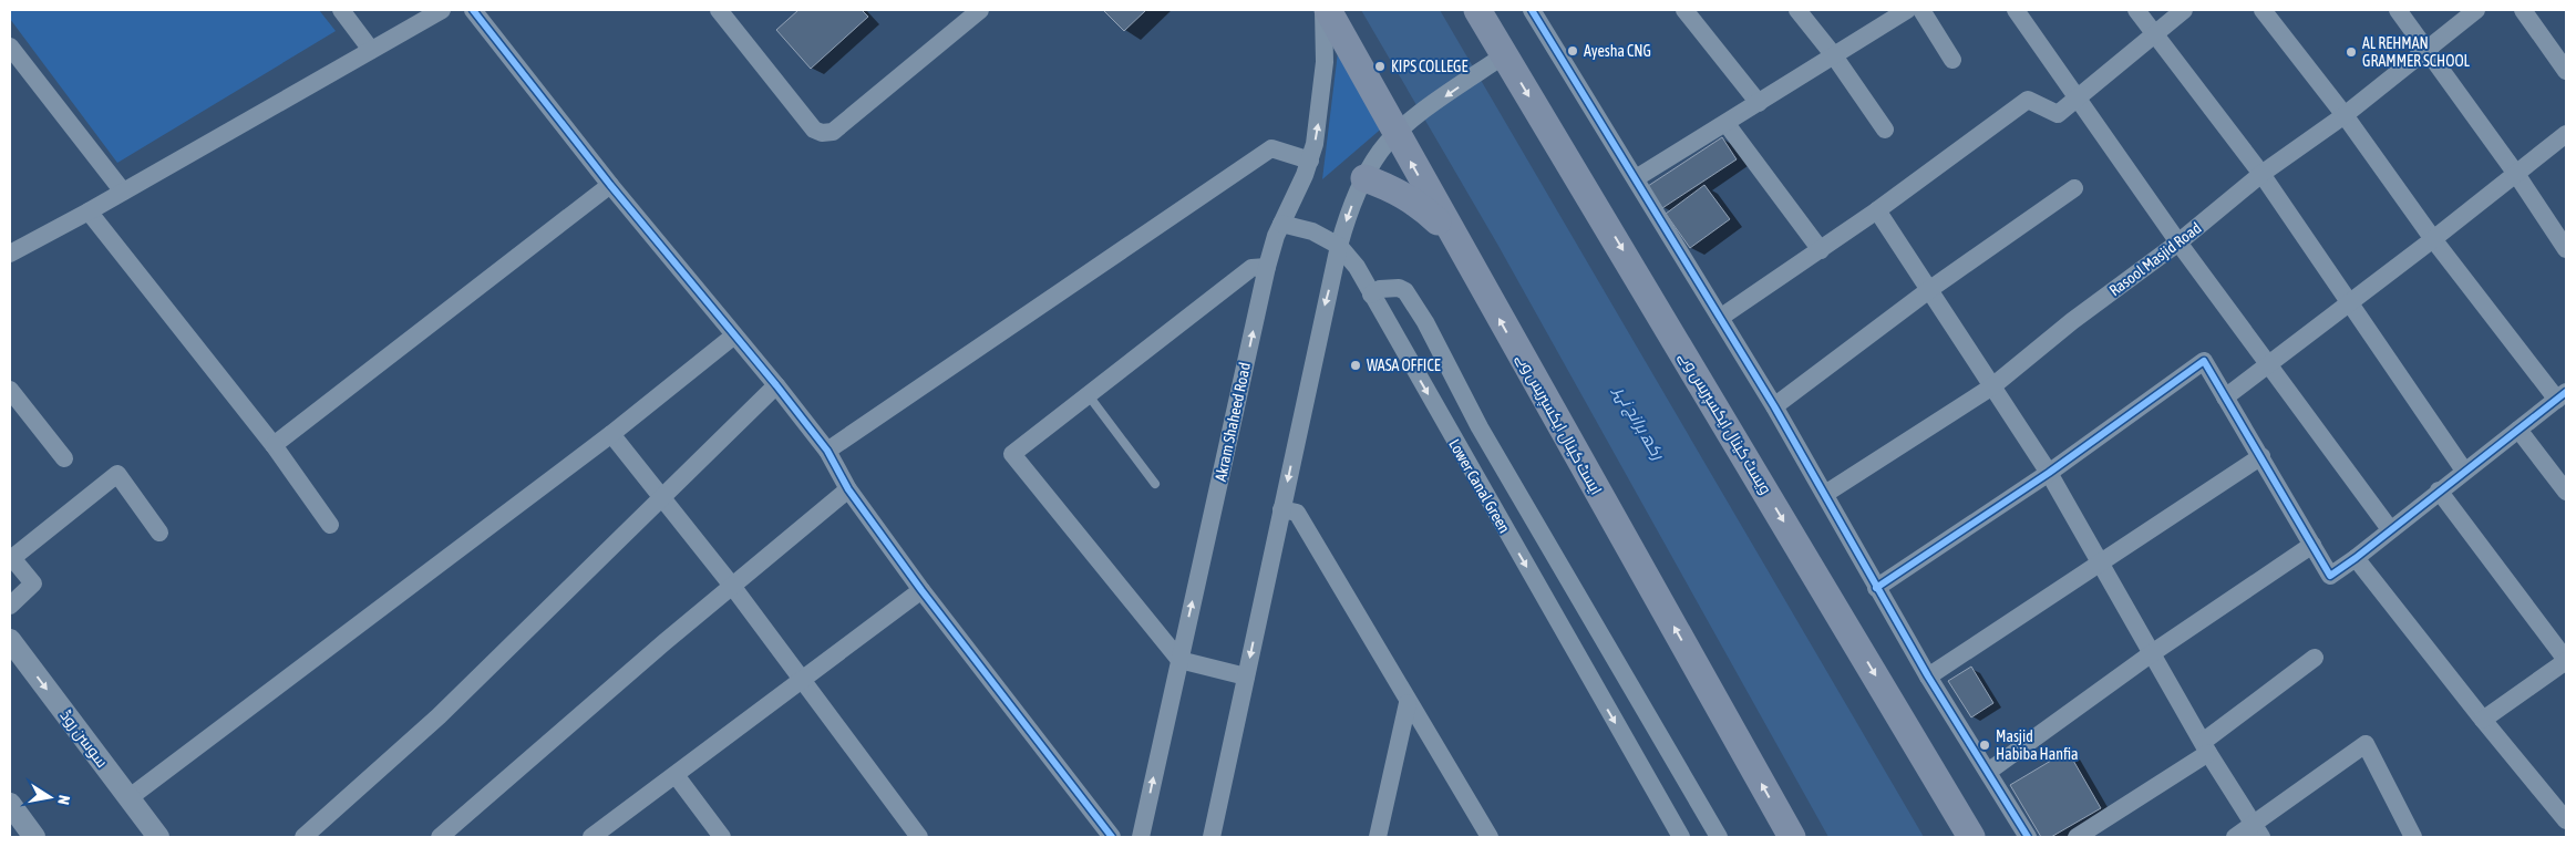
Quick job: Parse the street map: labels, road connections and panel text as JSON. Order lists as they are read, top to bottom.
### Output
{
  "streets": {
    "main road": ["ویسٹ کینال ایکسپریس وے", "ایسٹ کینال ایکسپریس وے"],
    "street": [
      "Rasool Masjid Road",
      "Akram Shaheed Road",
      "Lower Canal Green",
      "سوسن روڈ"
    ]
  },
  "one_way": ["ویسٹ کینال ایکسپریس وے", "ایسٹ کینال ایکسپریس وے", "سوسن روڈ"],
  "water": ["رکھ برانچ نہر"],
  "places": [
    "Ayesha CNG",
    "AL REHMAN GRAMMER SCHOOL",
    "KIPS COLLEGE",
    "WASA OFFICE",
    "Masjid Habiba Hanfia"
  ],
  "north": "right"
}
